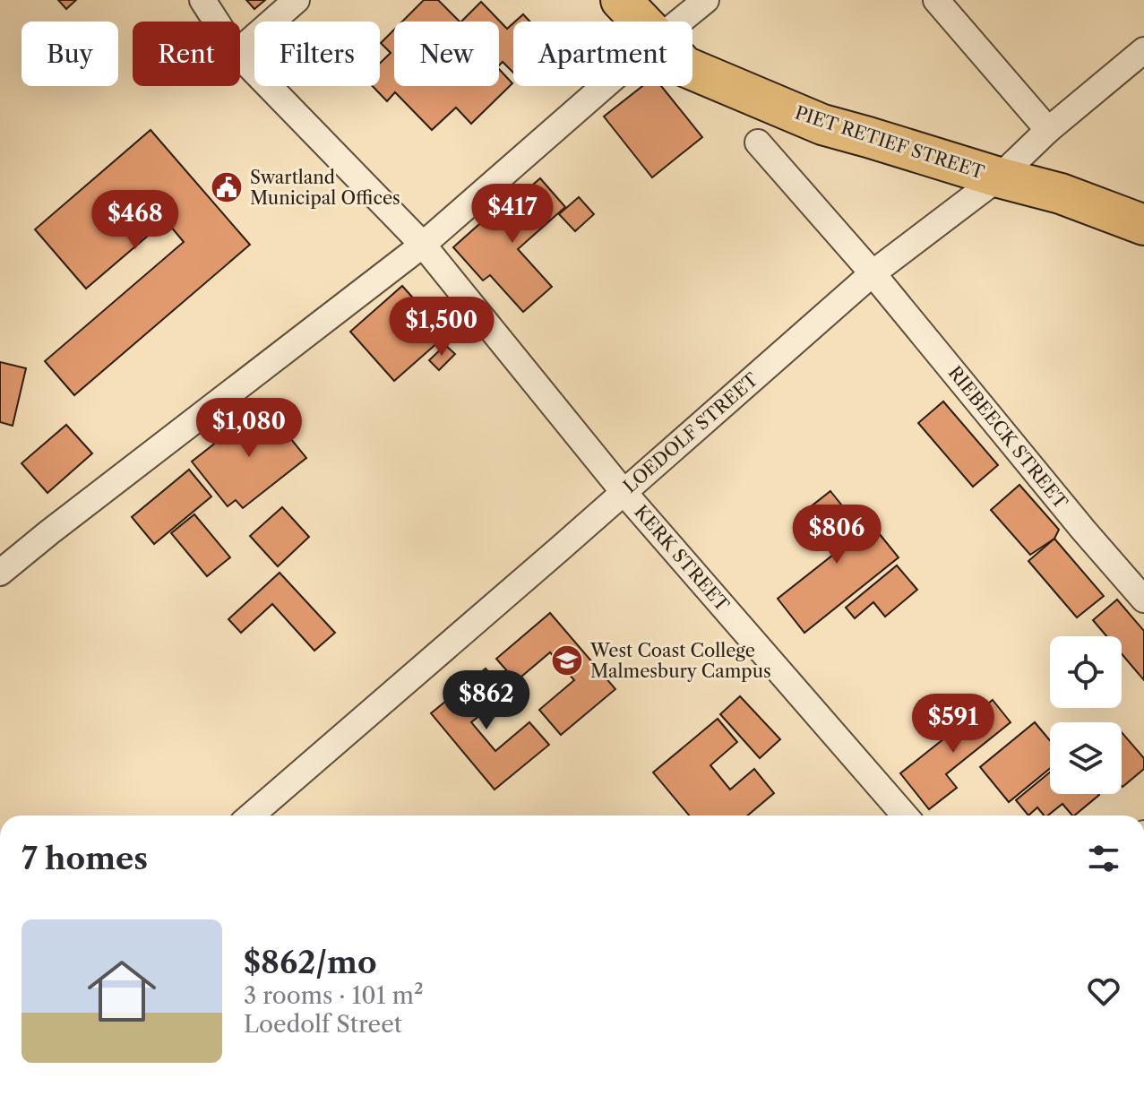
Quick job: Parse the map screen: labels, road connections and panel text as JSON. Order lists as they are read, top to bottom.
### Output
{
  "streets": {
    "main road": ["PIET RETIEF STREET"],
    "street": ["LOEDOLF STREET", "RIEBEECK STREET", "KERK STREET"]
  },
  "crossings": [
    ["PIET RETIEF STREET", "LOEDOLF STREET"],
    ["LOEDOLF STREET", "RIEBEECK STREET"],
    ["LOEDOLF STREET", "KERK STREET"]
  ],
  "places": {
    "public building": ["Swartland Municipal Offices"],
    "school or university": ["West Coast College Malmesbury Campus"]
  },
  "page": {
    "chip": [
      "Buy",
      "Rent",
      "Filters",
      "New",
      "Apartment"
    ],
    "price": [
      "$417",
      "$468",
      "$1,500",
      "$1,080",
      "$806",
      "$862",
      "$591"
    ],
    "heading": "7 homes",
    "list": [
      {
        "name": "$862/mo",
        "note": "3 rooms · 101 m² · Loedolf Street"
      }
    ]
  }
}
